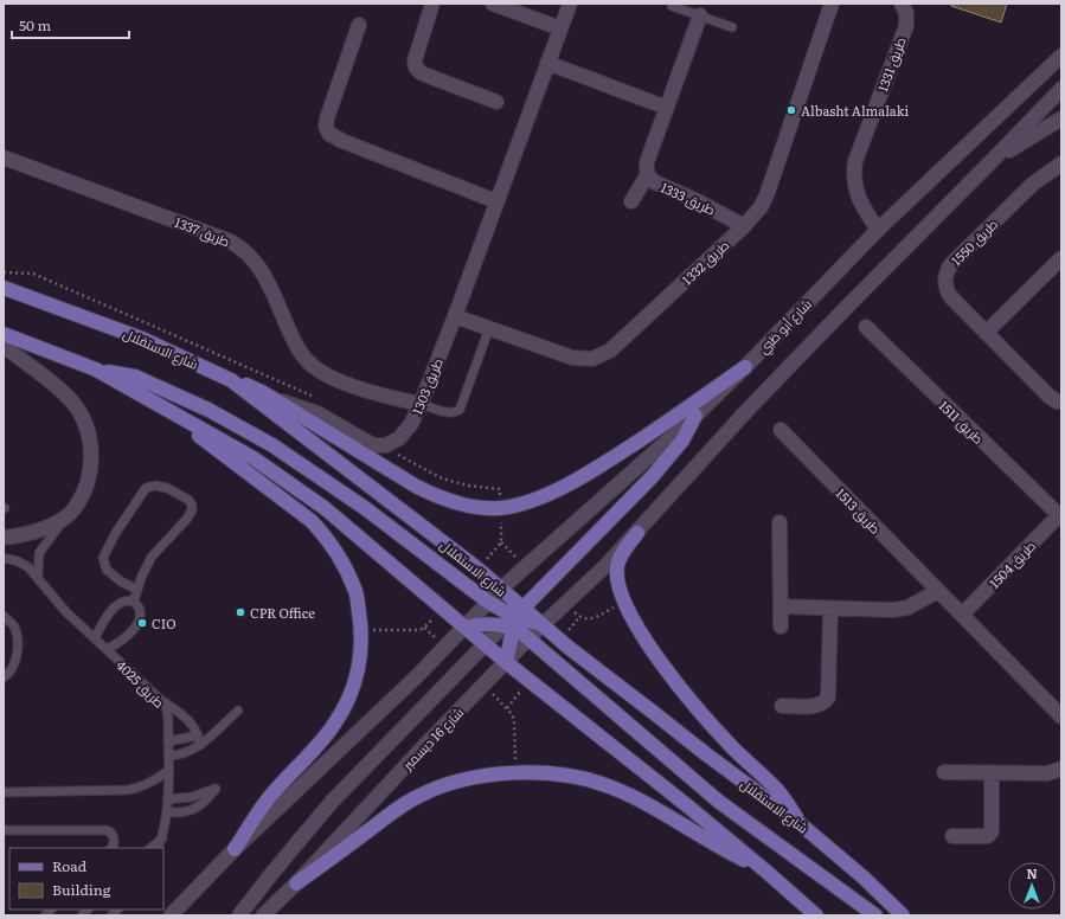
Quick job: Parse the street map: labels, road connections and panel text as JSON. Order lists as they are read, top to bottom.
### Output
{
  "streets": {
    "main road": ["شارع الاستقلال"],
    "street": [
      "طريق 1331",
      "طريق 1333",
      "طريق 1337",
      "طريق 1550",
      "طريق 1332",
      "شارع أبو ظبي",
      "طريق 1303",
      "طريق 1511",
      "طريق 1513",
      "طريق 1504",
      "شارع 16 ديسمبر"
    ],
    "lane": ["طريق 4025"]
  },
  "crossings": [
    ["طريق 1331", "شارع أبو ظبي"],
    ["طريق 1333", "طريق 1332"],
    ["طريق 1337", "طريق 1303"],
    ["طريق 1332", "طريق 1303"],
    ["شارع أبو ظبي", "شارع الاستقلال"],
    ["شارع الاستقلال", "شارع 16 ديسمبر"],
    ["طريق 1511", "طريق 1504"],
    ["طريق 1513", "طريق 1504"]
  ],
  "places": ["Albasht Almalaki", "CPR Office", "CIO"],
  "legend": ["Road", "Building"],
  "scale_bar": "50 m",
  "north": "top"
}
